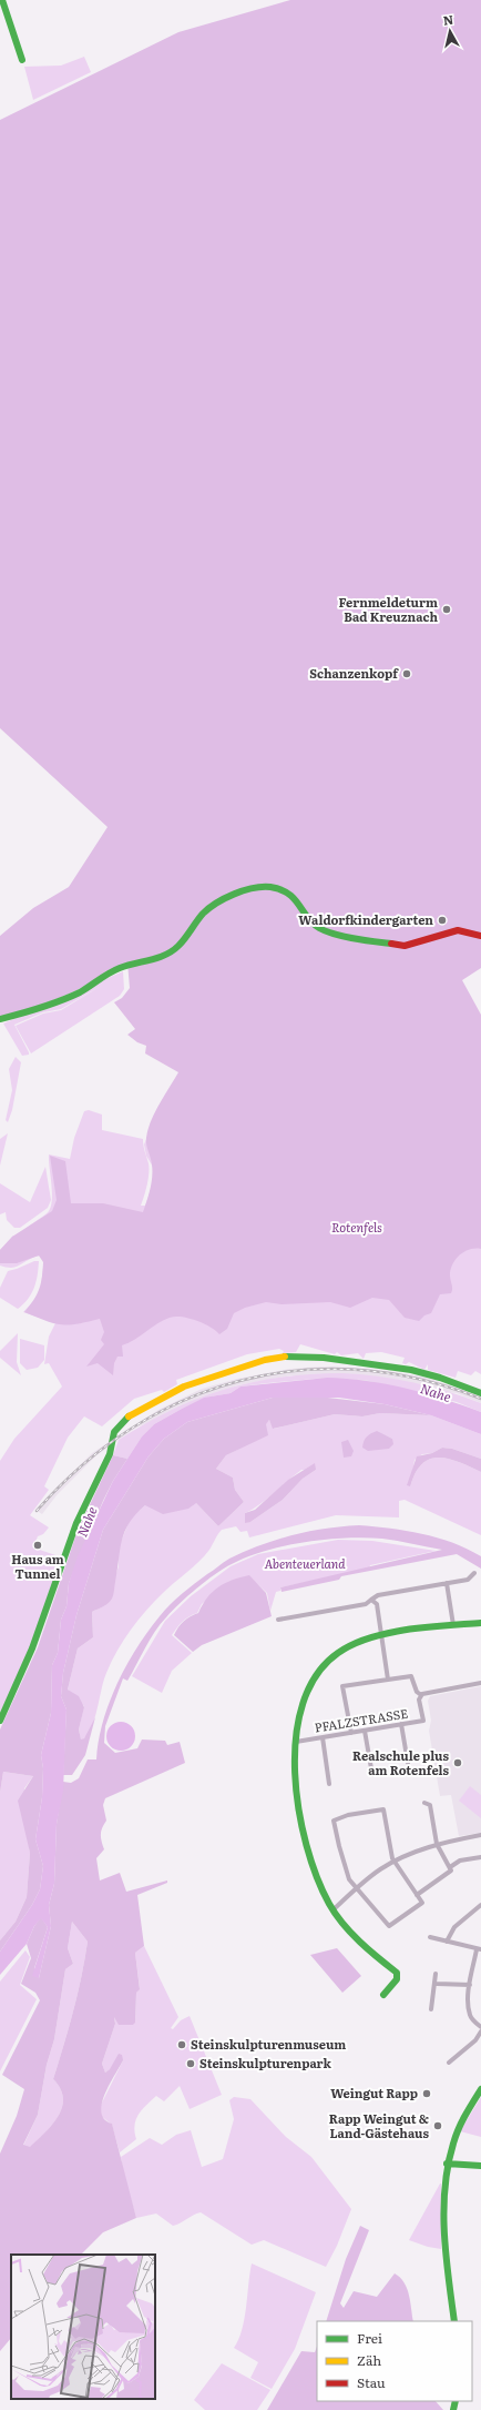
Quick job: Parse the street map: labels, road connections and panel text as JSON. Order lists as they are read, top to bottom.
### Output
{
  "streets": {
    "street": ["PFALZSTRASSE"]
  },
  "water": ["Nahe"],
  "parks": ["Rotenfels", "Abenteuerland"],
  "places": [
    "Fernmeldeturm Bad Kreuznach",
    "Schanzenkopf",
    "Waldorfkindergarten",
    "Haus am Tunnel",
    "Realschule plus am Rotenfels",
    "Steinskulpturenmuseum",
    "Steinskulpturenpark",
    "Weingut Rapp",
    "Rapp Weingut & Land-Gästehaus"
  ],
  "legend": ["Frei", "Zäh", "Stau"],
  "north": "top"
}
